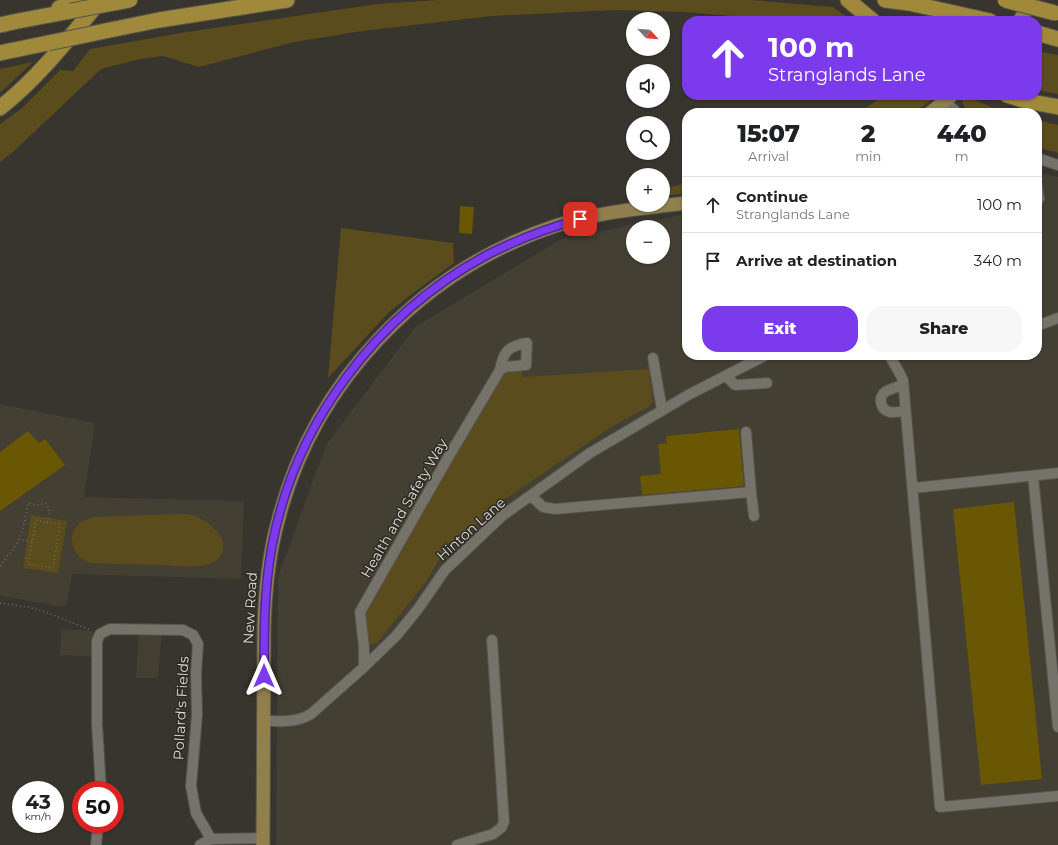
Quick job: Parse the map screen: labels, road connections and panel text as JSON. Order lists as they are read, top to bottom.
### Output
{
  "streets": {
    "main road": ["New Road"],
    "street": ["Health and Safety Way", "Hinton Lane", "Pollard's Fields"]
  },
  "crossings": [
    ["Health and Safety Way", "Hinton Lane"],
    ["Hinton Lane", "New Road"]
  ],
  "north": "bottom right",
  "page": {
    "map_buttons": ["+", "−"],
    "turn": ["100 m", "Stranglands Lane"],
    "eta": [
      "15:07",
      "Arrival",
      "2",
      "min",
      "440",
      "m"
    ],
    "list": [
      {
        "name": "Continue",
        "note": "Stranglands Lane",
        "value": "100 m"
      },
      {
        "name": "Arrive at destination",
        "value": "340 m"
      }
    ],
    "buttons": ["Exit", "Share"],
    "speed": "43 km/h",
    "limit": "50"
  }
}
